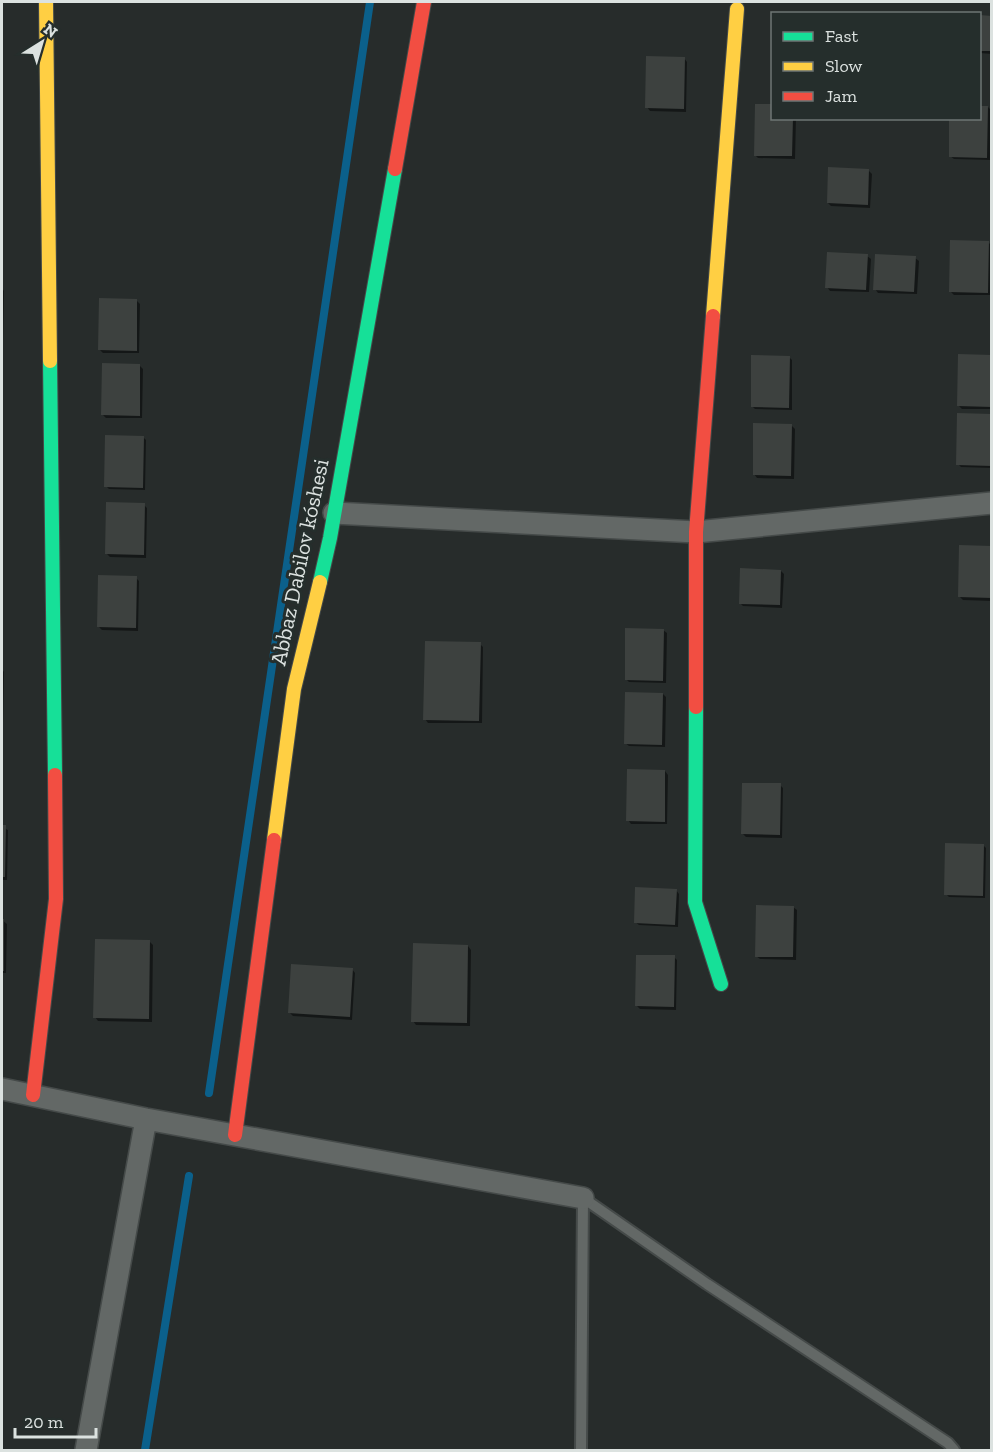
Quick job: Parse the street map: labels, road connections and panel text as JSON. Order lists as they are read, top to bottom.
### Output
{
  "streets": {
    "street": ["Abbaz Dabilov kóshesi"]
  },
  "legend": ["Fast", "Slow", "Jam"],
  "scale_bar": "20 m",
  "north": "top right"
}
